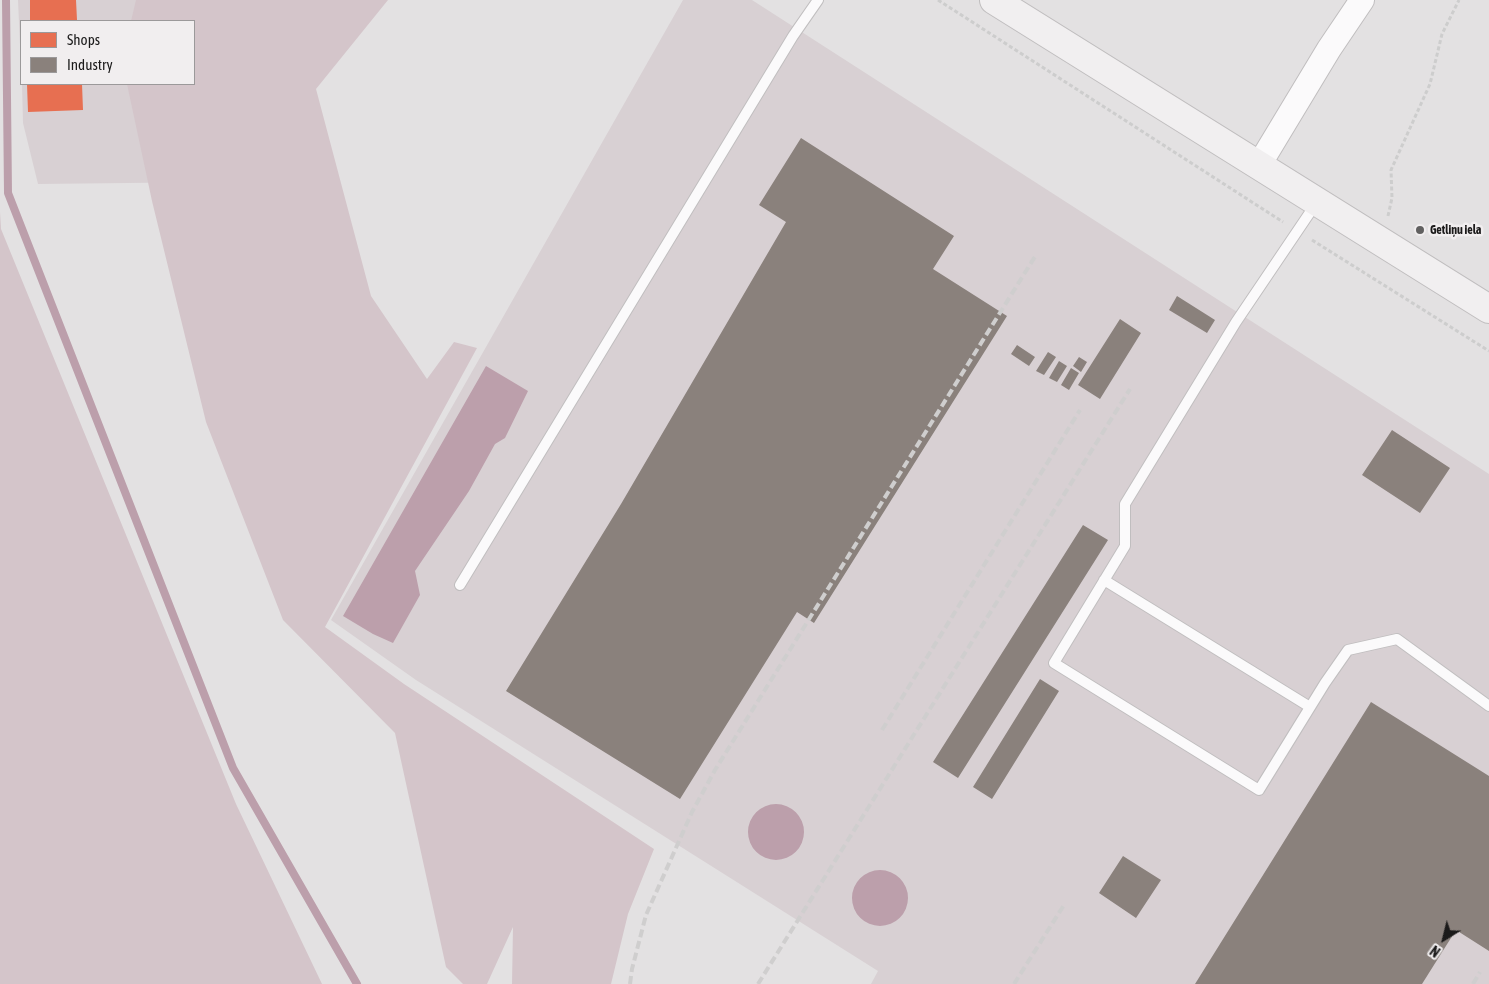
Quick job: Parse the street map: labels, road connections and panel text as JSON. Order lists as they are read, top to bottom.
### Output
{
  "places": ["Getliņu iela"],
  "legend": ["Shops", "Industry"],
  "north": "bottom left"
}
